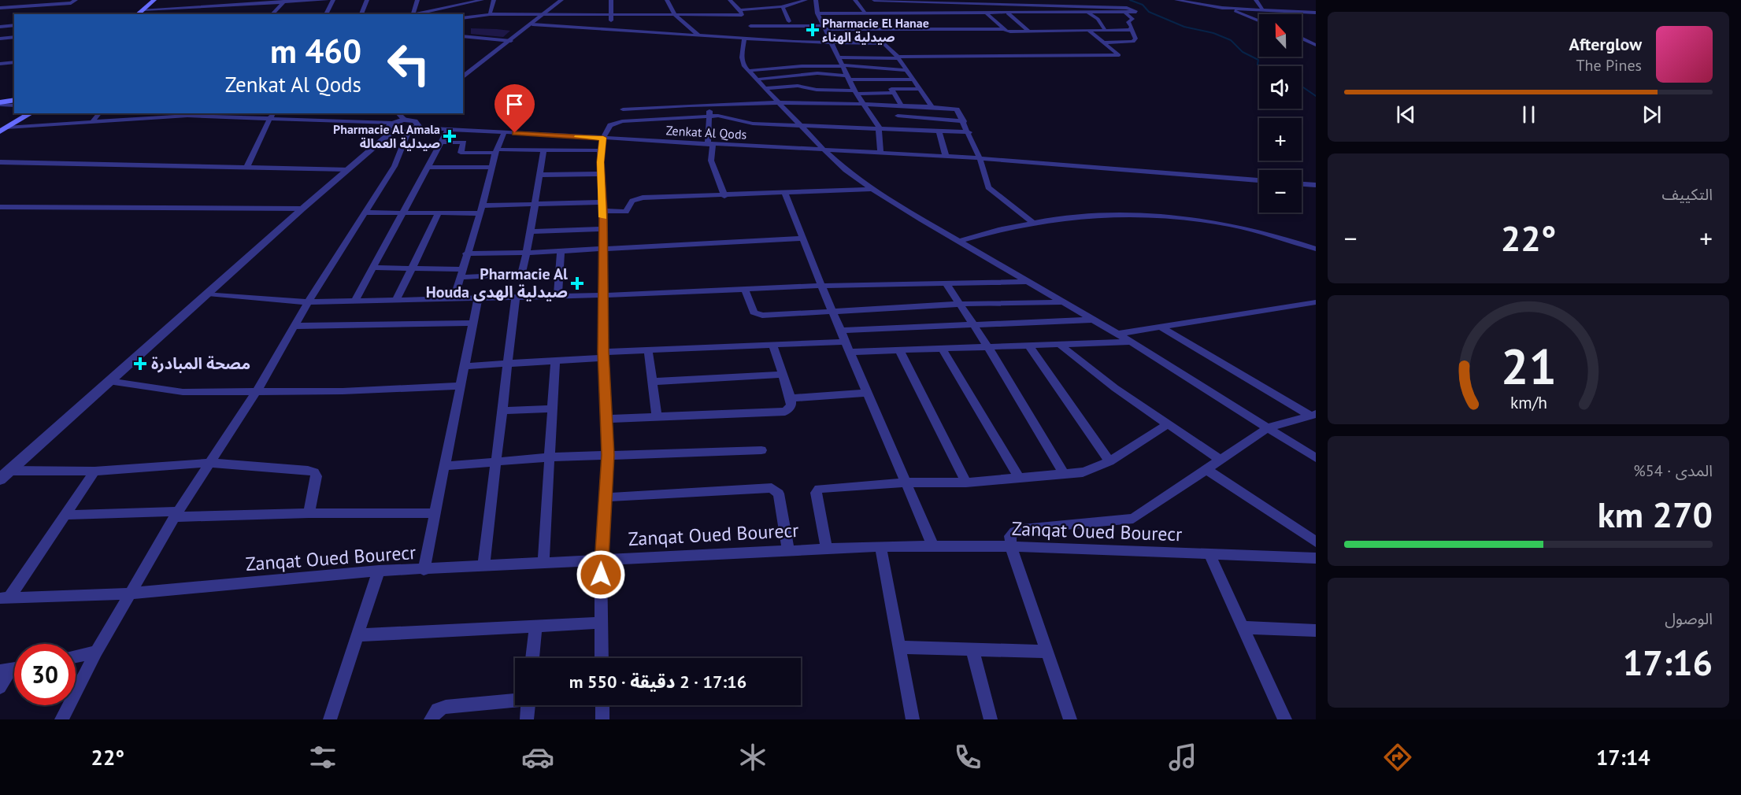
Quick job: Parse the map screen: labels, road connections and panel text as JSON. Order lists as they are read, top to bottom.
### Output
{
  "streets": {
    "street": ["Zenkat Al Qods", "Zanqat Oued Bourecr"]
  },
  "places": {
    "health": [
      "Pharmacie El Hanae صيدلية الهناء",
      "Pharmacie Al Amala صيدلية العمالة",
      "Pharmacie Al Houda صيدلية الهدى",
      "مصحة المبادرة"
    ]
  },
  "north": "top",
  "page": {
    "map_buttons": ["+", "−"],
    "turn": ["460 m", "Zenkat Al Qods"],
    "song": ["Afterglow", "The Pines"],
    "tile": [
      "التكييف",
      ["المدى · 54%", "270 km"],
      ["الوصول", "17:16"]
    ],
    "heat": ["−", "22°", "+"],
    "limit": "30",
    "trip": "17:16 · 2 دقيقة · 550 m",
    "tabs": ["17:14", "22°"],
    "gauge": ["21", "km/h"]
  }
}
